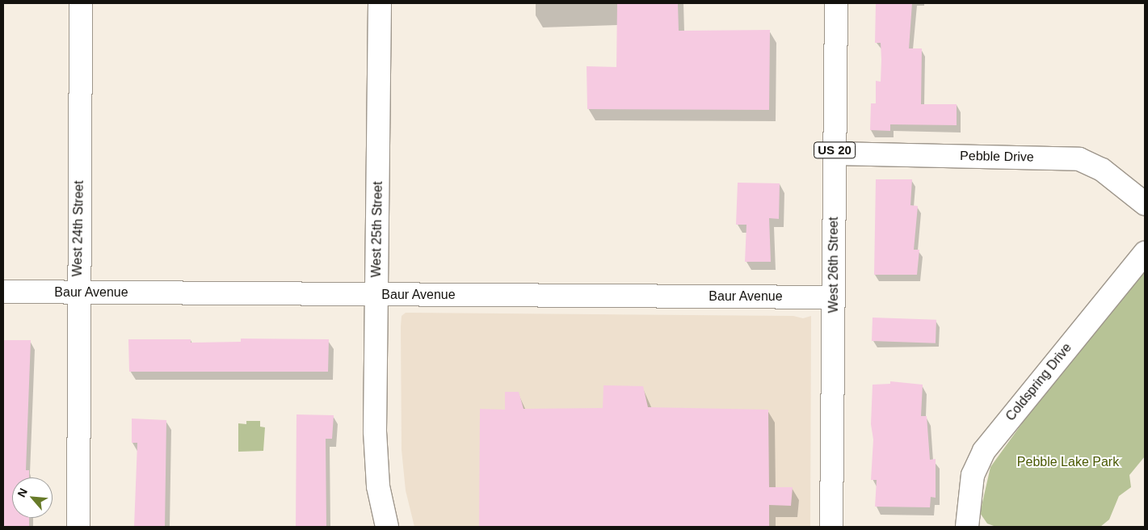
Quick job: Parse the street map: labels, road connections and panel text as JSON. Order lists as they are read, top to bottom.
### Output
{
  "streets": {
    "street": [
      "US 20",
      "Pebble Drive",
      "West 24th Street",
      "West 25th Street",
      "West 26th Street",
      "Baur Avenue",
      "Coldspring Drive"
    ]
  },
  "crossings": [
    ["Pebble Drive", "West 26th Street"],
    ["West 24th Street", "Baur Avenue"],
    ["West 25th Street", "Baur Avenue"],
    ["West 26th Street", "Baur Avenue"]
  ],
  "parks": ["Pebble Lake Park"],
  "north": "top left"
}
